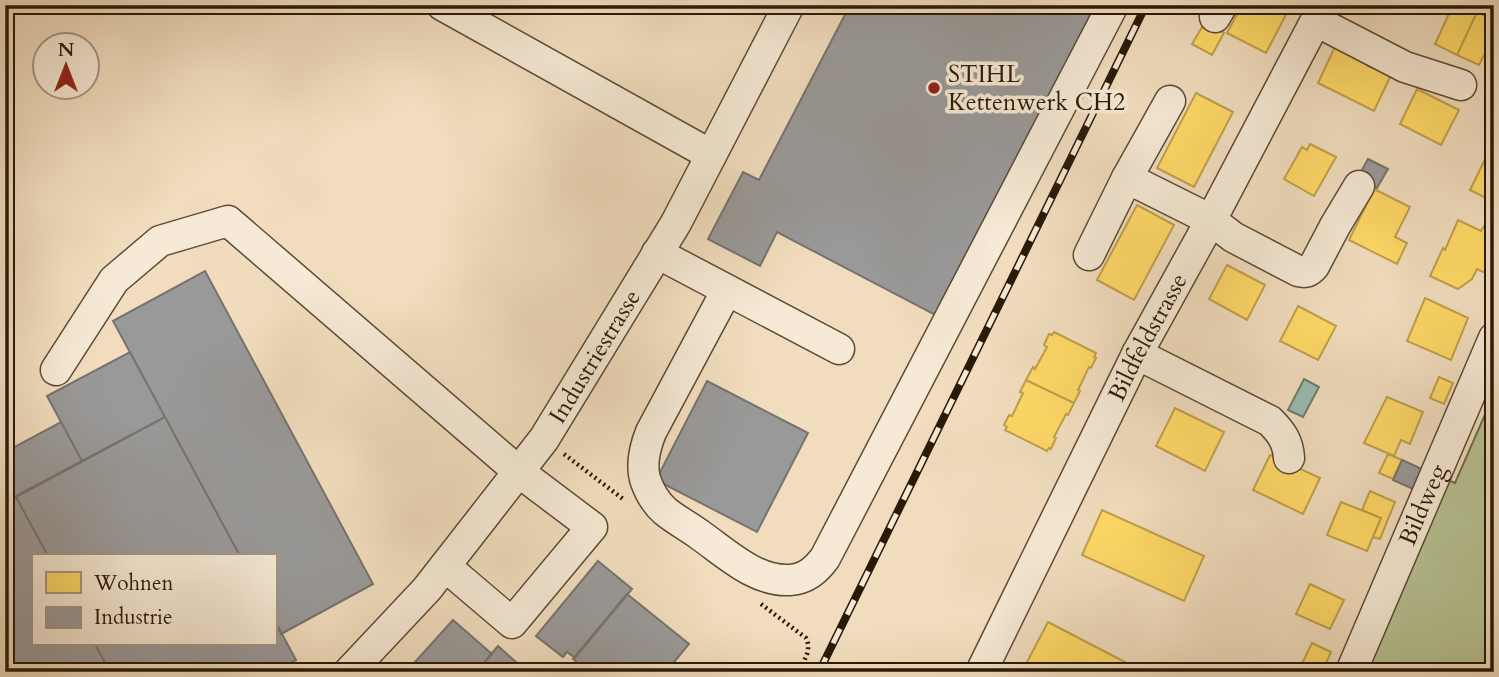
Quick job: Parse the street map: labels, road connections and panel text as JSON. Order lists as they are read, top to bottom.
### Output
{
  "streets": {
    "street": ["Bildfeldstrasse", "Industriestrasse", "Bildweg"]
  },
  "places": ["STIHL Kettenwerk CH2"],
  "legend": ["Wohnen", "Industrie"],
  "north": "top"
}
